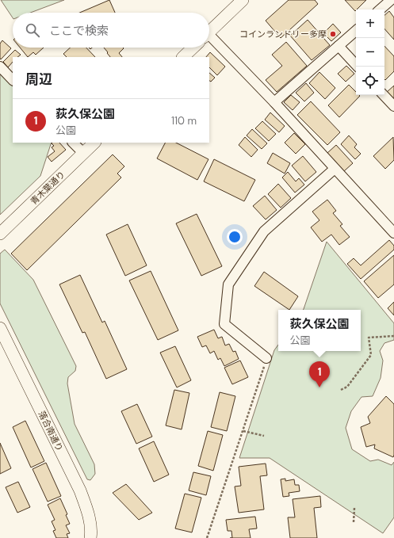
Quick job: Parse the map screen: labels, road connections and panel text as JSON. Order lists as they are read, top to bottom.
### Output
{
  "streets": {
    "street": ["青木葉通り", "落合南通り"]
  },
  "places": ["コインランドリー多摩"],
  "page": {
    "map_buttons": ["+", "−"],
    "search": "ここで検索",
    "heading": "周辺",
    "list": [
      {
        "mark": "1",
        "name": "荻久保公園",
        "note": "公園",
        "value": "110 m"
      }
    ],
    "popup": ["荻久保公園", "公園"],
    "pins": "1"
  }
}
